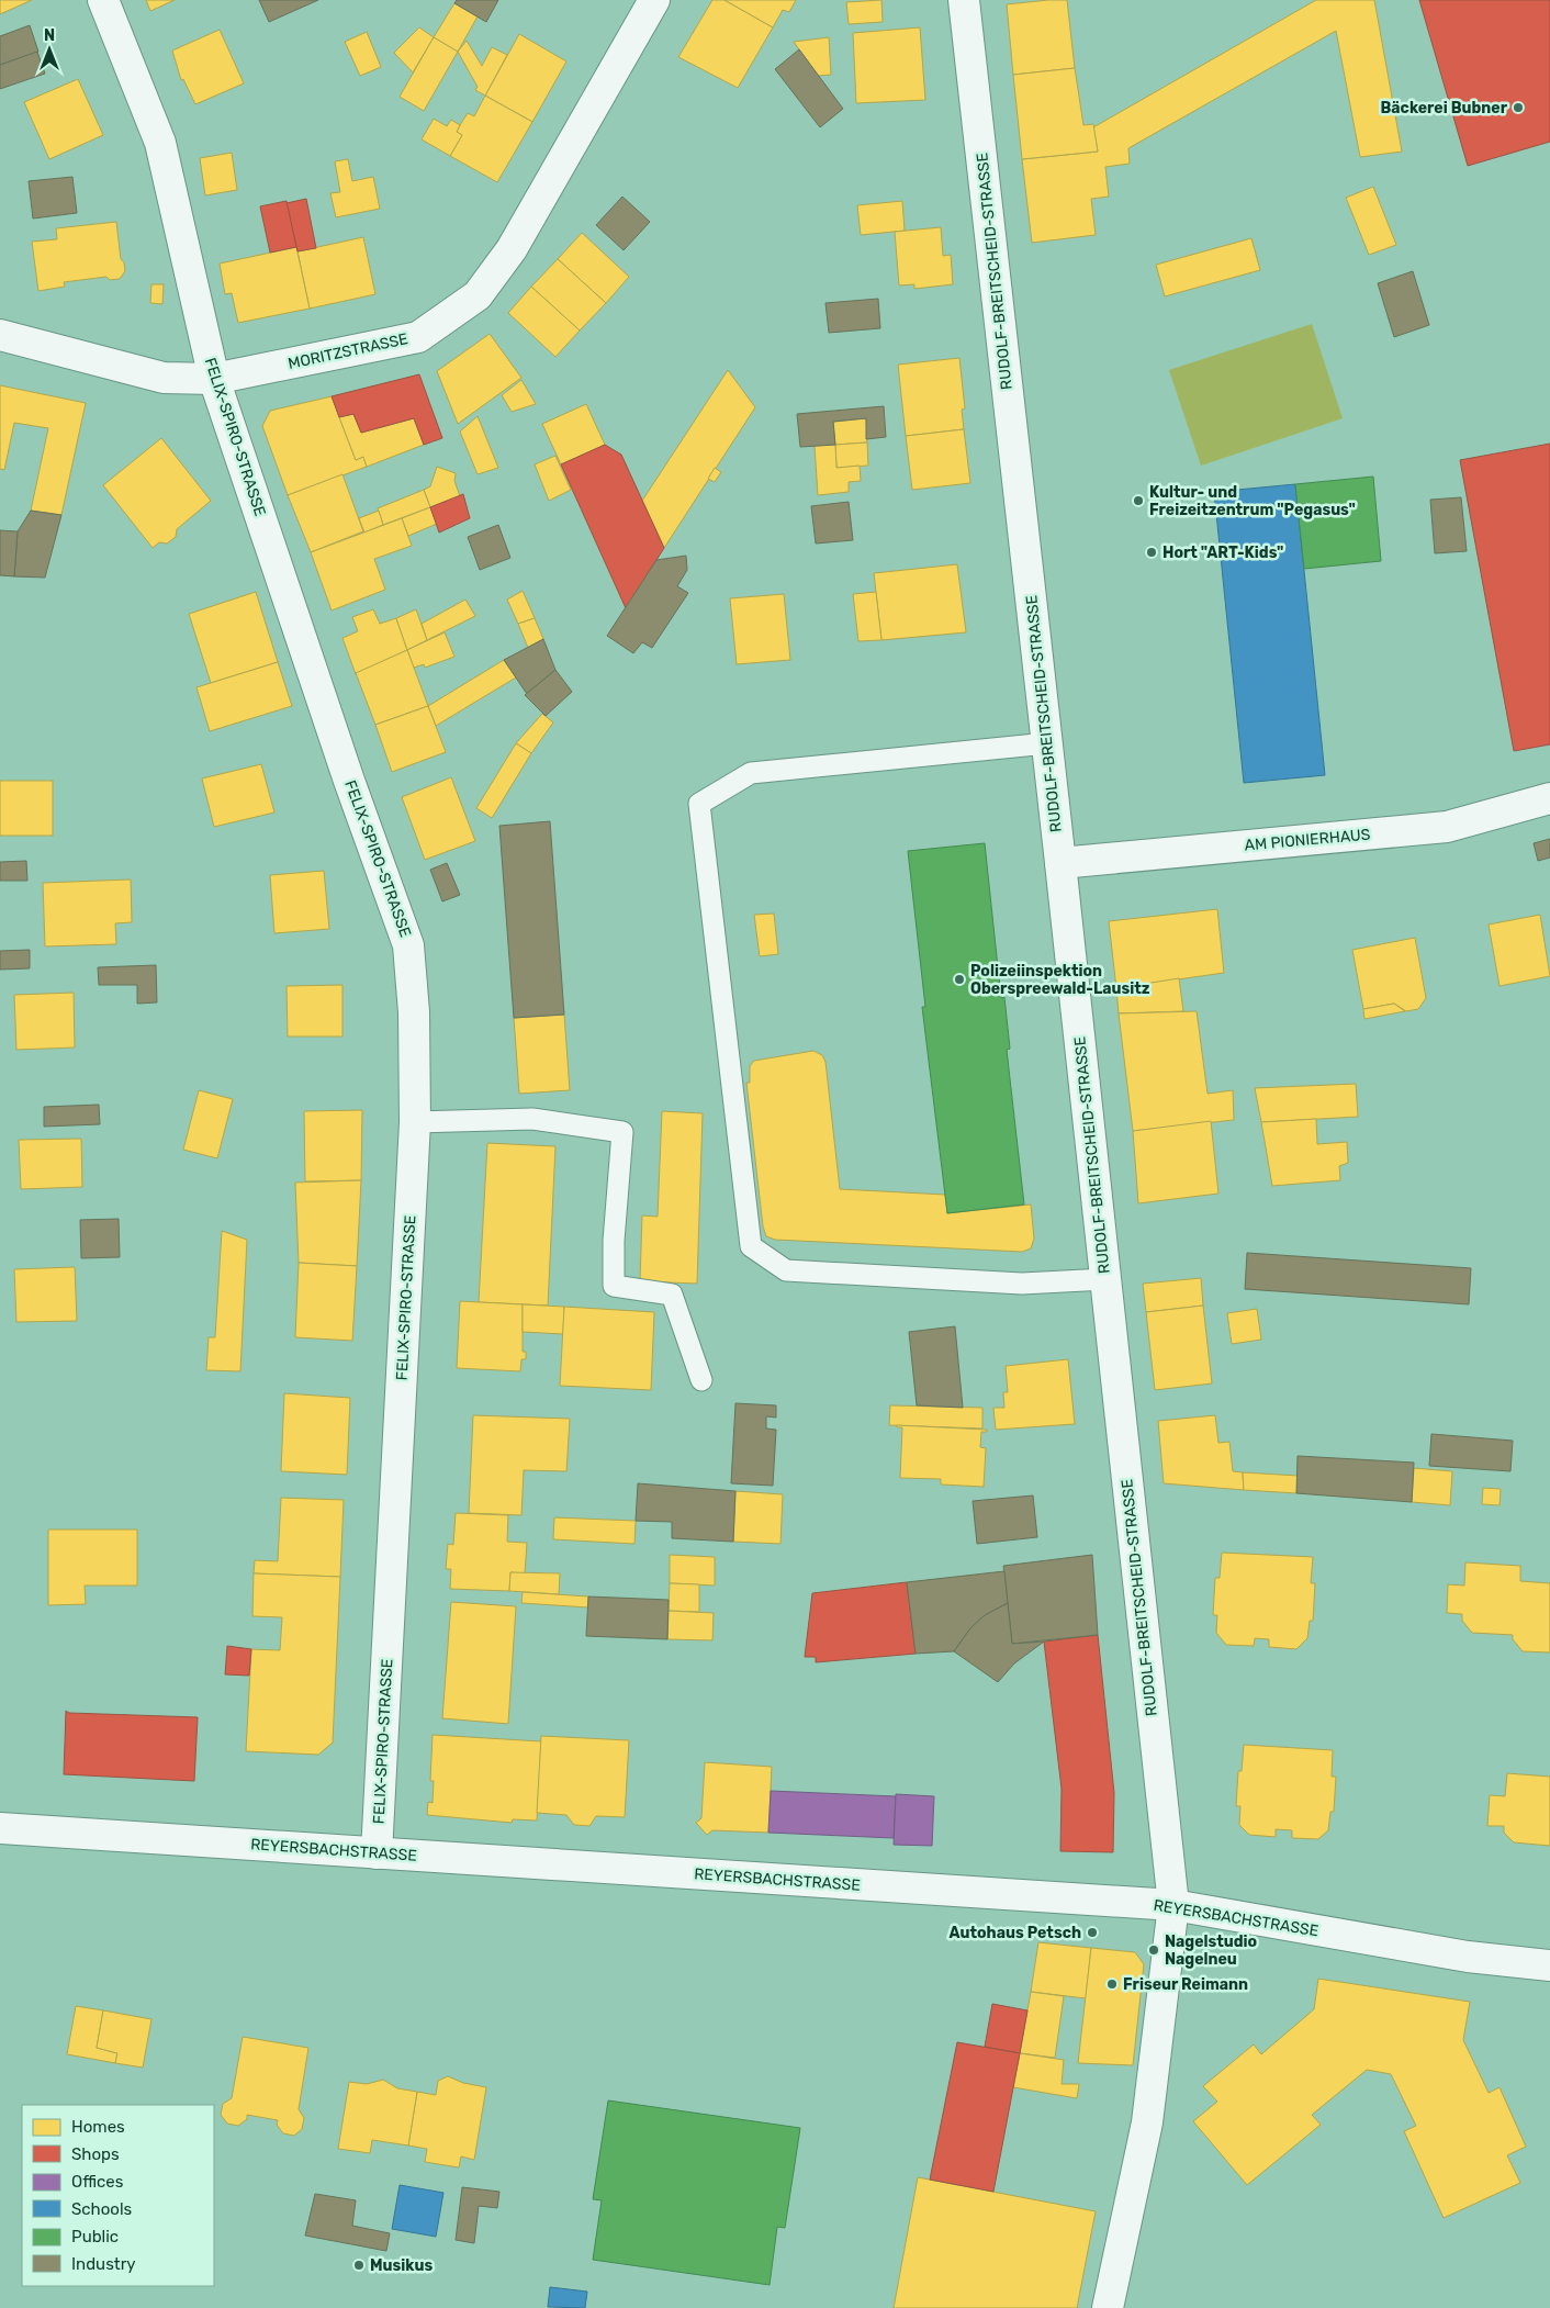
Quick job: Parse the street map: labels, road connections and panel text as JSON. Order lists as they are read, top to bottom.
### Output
{
  "streets": {
    "street": [
      "RUDOLF-BREITSCHEID-STRASSE",
      "MORITZSTRASSE",
      "FELIX-SPIRO-STRASSE",
      "AM PIONIERHAUS",
      "REYERSBACHSTRASSE"
    ]
  },
  "crossings": [
    ["RUDOLF-BREITSCHEID-STRASSE", "AM PIONIERHAUS"],
    ["RUDOLF-BREITSCHEID-STRASSE", "REYERSBACHSTRASSE"],
    ["MORITZSTRASSE", "FELIX-SPIRO-STRASSE"],
    ["FELIX-SPIRO-STRASSE", "REYERSBACHSTRASSE"]
  ],
  "places": [
    "Bäckerei Bubner",
    "Kultur- und Freizeitzentrum \"Pegasus\"",
    "Hort \"ART-Kids\"",
    "Polizeiinspektion Oberspreewald-Lausitz",
    "Autohaus Petsch",
    "Nagelstudio Nagelneu",
    "Friseur Reimann",
    "Musikus"
  ],
  "legend": [
    "Homes",
    "Shops",
    "Offices",
    "Schools",
    "Public",
    "Industry"
  ],
  "north": "top"
}
